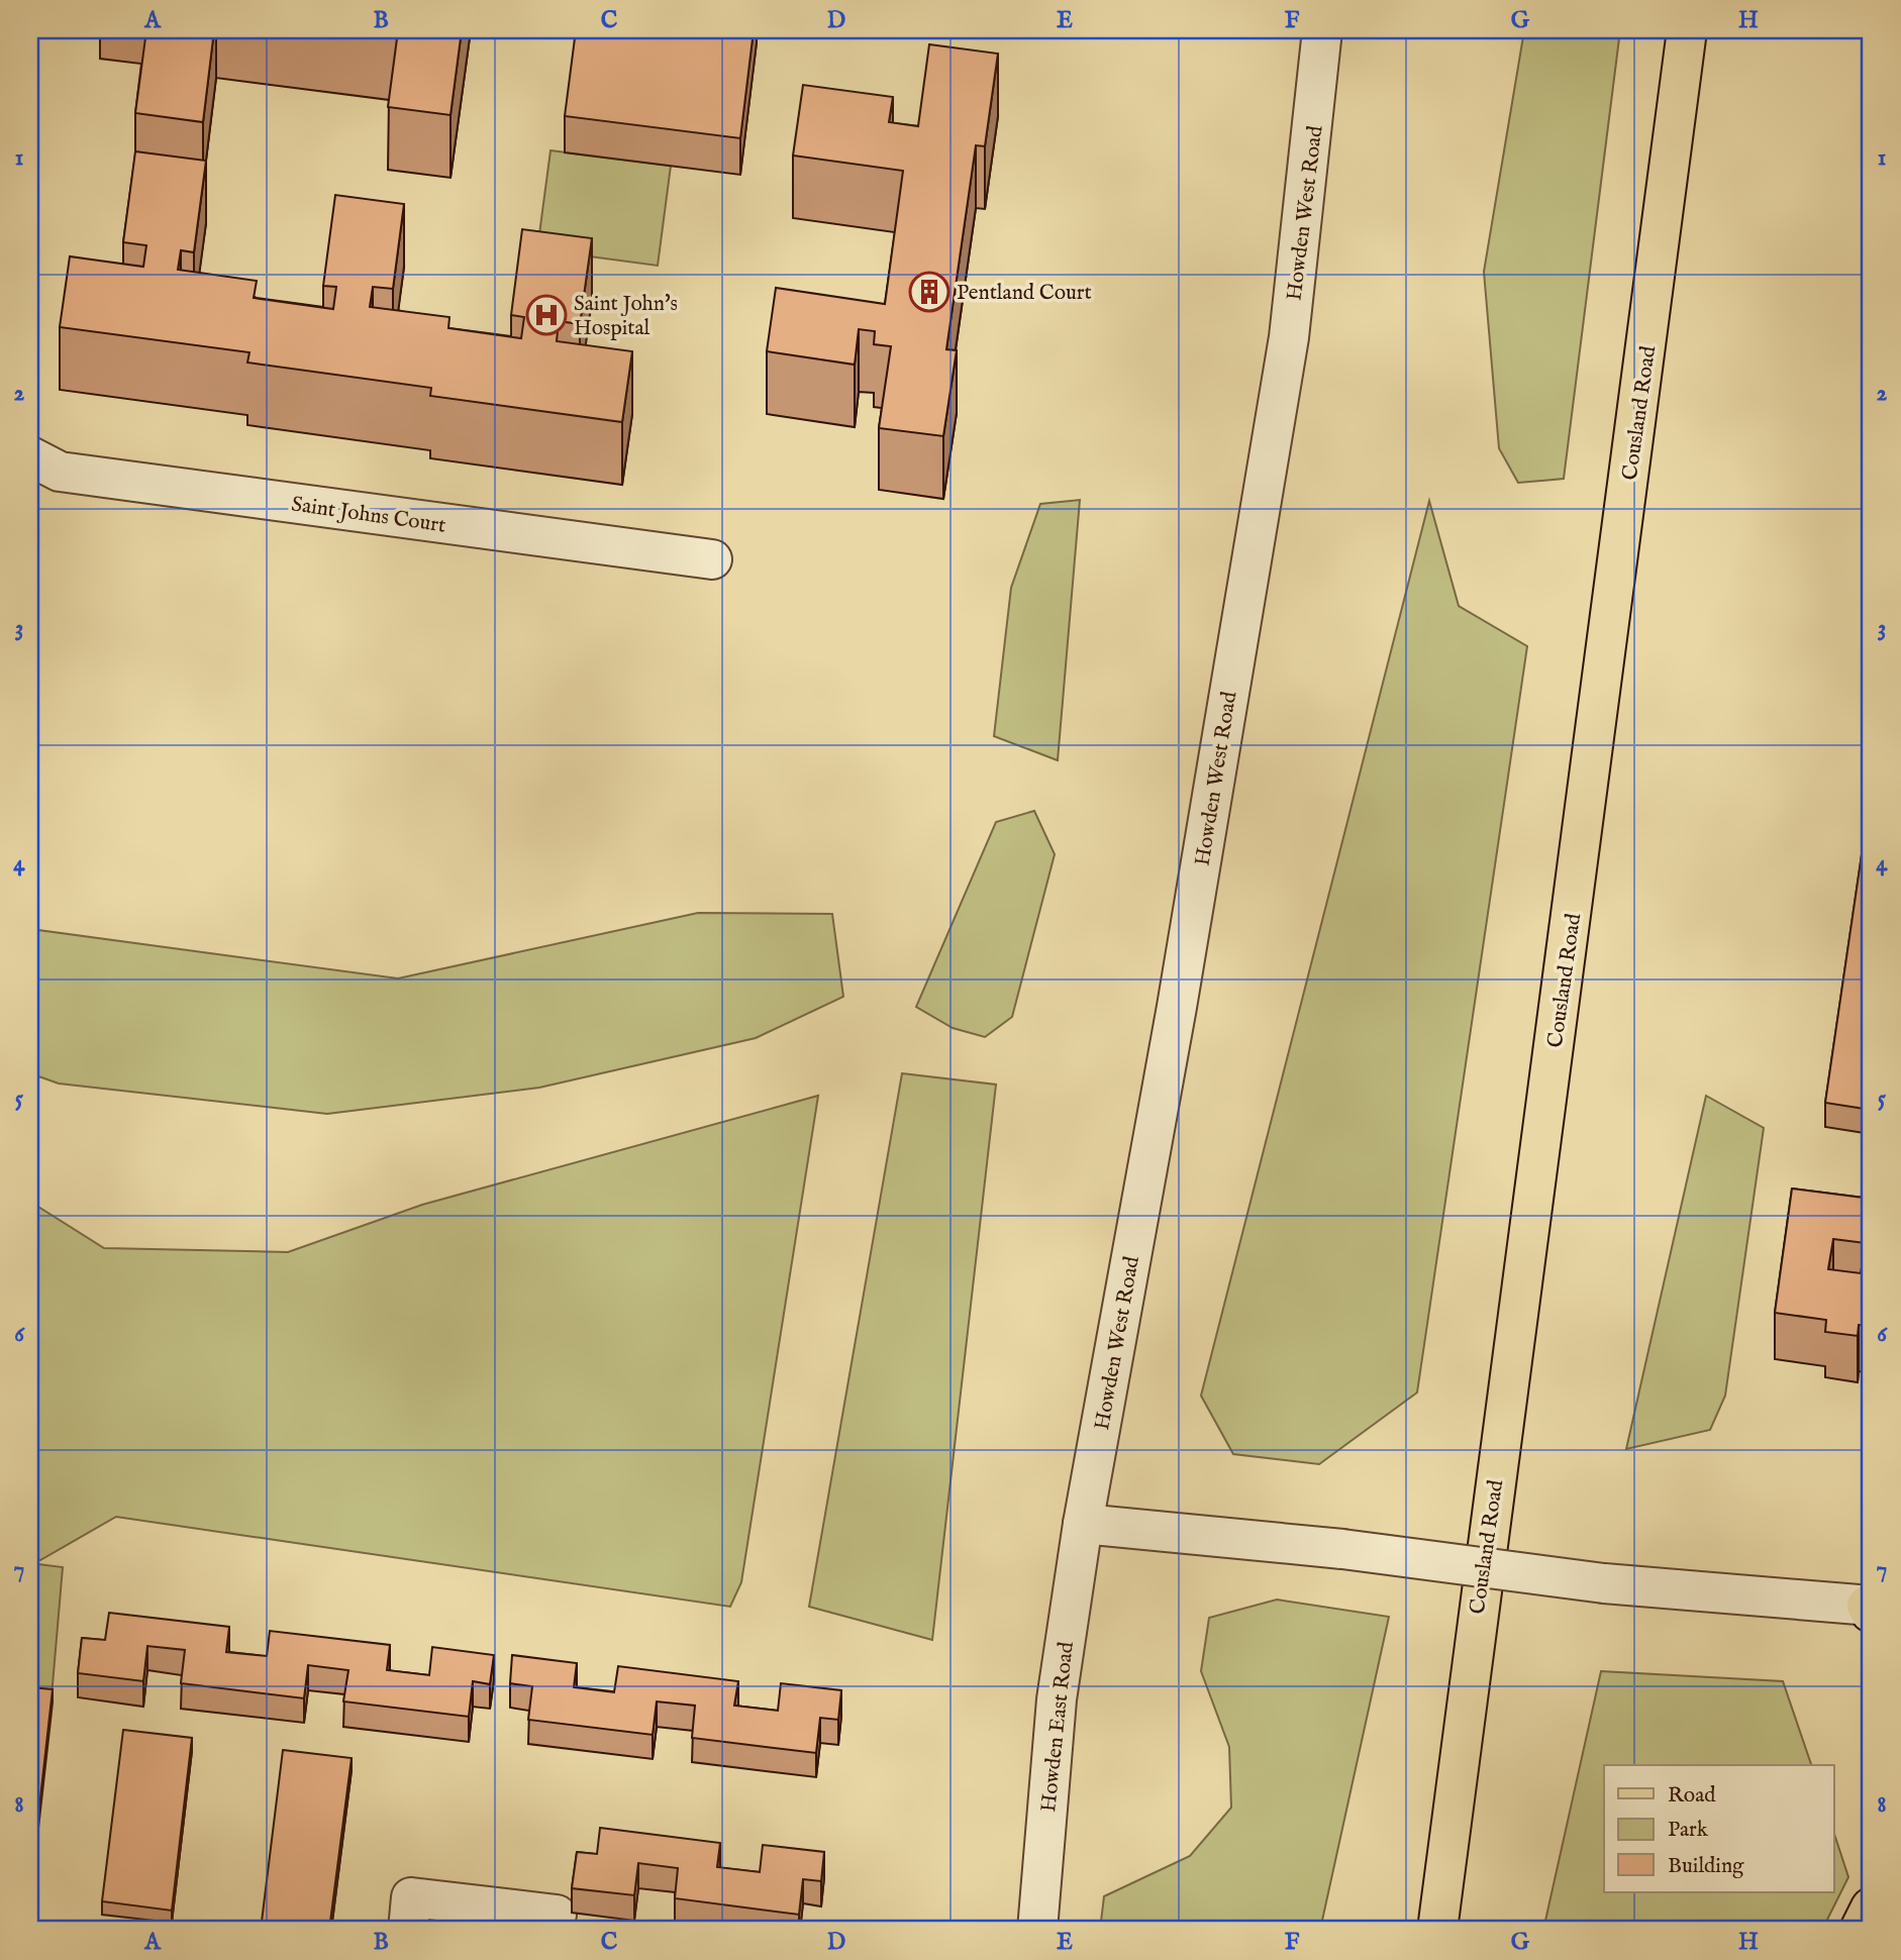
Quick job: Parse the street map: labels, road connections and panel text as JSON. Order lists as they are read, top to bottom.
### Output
{
  "streets": {
    "main road": ["Cousland Road"],
    "street": ["Howden West Road", "Saint Johns Court", "Howden East Road"]
  },
  "crossings": [
    ["Howden West Road", "Howden East Road"]
  ],
  "places": {
    "building": ["Pentland Court"],
    "hospital": ["Saint John's Hospital"]
  },
  "legend": ["Road", "Park", "Building"],
  "grid": {
    "columns": [
      "A",
      "B",
      "C",
      "D",
      "E",
      "F",
      "G",
      "H"
    ],
    "rows": [
      "1",
      "2",
      "3",
      "4",
      "5",
      "6",
      "7",
      "8"
    ]
  }
}
